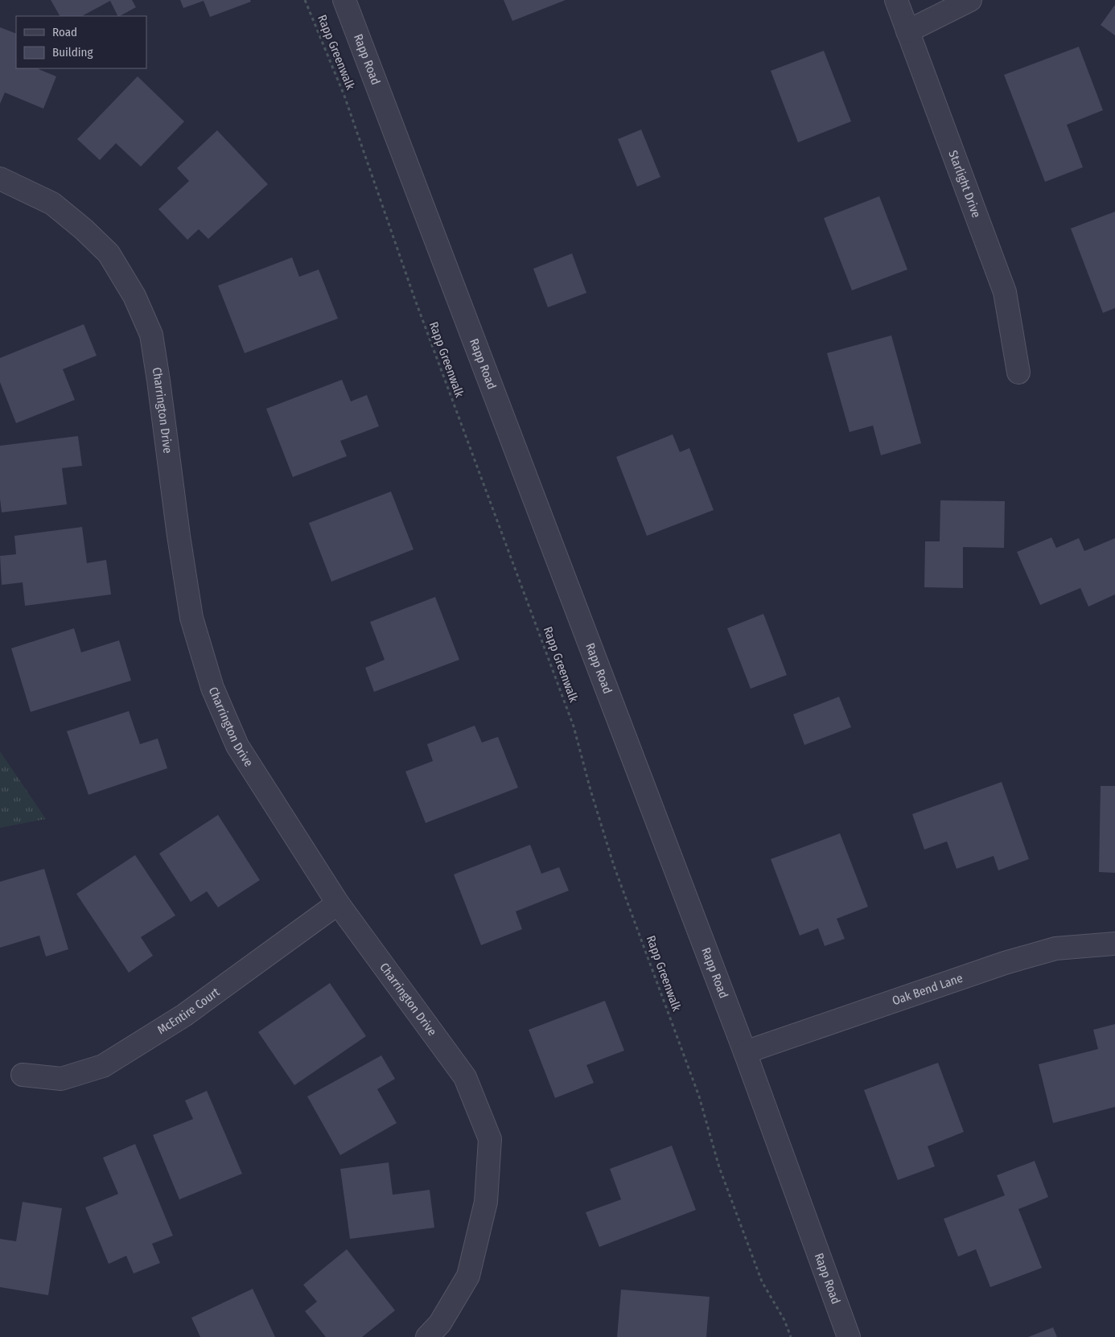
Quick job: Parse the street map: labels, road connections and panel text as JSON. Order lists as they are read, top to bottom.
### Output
{
  "streets": {
    "street": [
      "Rapp Road",
      "Starlight Drive",
      "Charrington Drive",
      "Oak Bend Lane",
      "McEntire Court"
    ],
    "path": ["Rapp Greenwalk"]
  },
  "crossings": [
    ["Rapp Road", "Oak Bend Lane"],
    ["Charrington Drive", "McEntire Court"]
  ],
  "legend": ["Road", "Building"]
}
